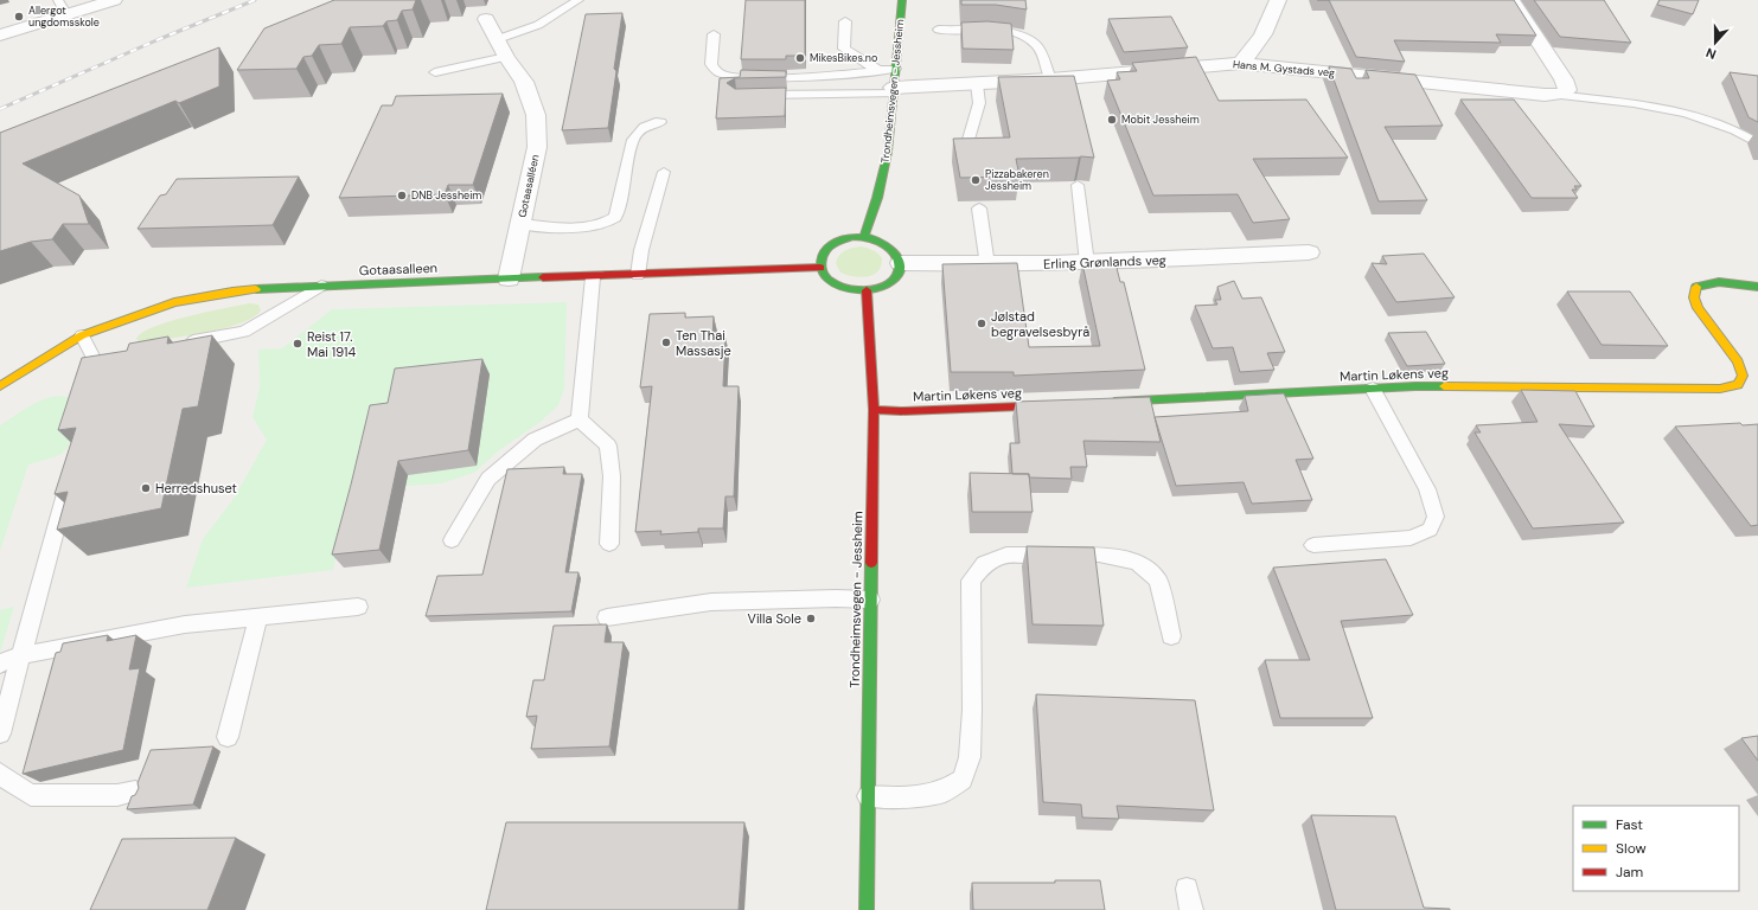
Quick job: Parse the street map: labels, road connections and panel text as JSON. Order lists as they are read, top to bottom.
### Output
{
  "streets": {
    "street": [
      "Hans M. Gystads veg",
      "Trondheimsvegen - Jessheim",
      "Gotaasalléen",
      "Erling Grønlands veg",
      "Gotaasalleen",
      "Martin Løkens veg"
    ]
  },
  "crossings": [
    ["Hans M. Gystads veg", "Trondheimsvegen - Jessheim"],
    ["Trondheimsvegen - Jessheim", "Erling Grønlands veg"],
    ["Trondheimsvegen - Jessheim", "Gotaasalleen"],
    ["Trondheimsvegen - Jessheim", "Martin Løkens veg"],
    ["Gotaasalléen", "Gotaasalleen"],
    ["Erling Grønlands veg", "Gotaasalleen"]
  ],
  "places": [
    "Allergot ungdomsskole",
    "MikesBikes.no",
    "Mobit Jessheim",
    "Pizzabakeren Jessheim",
    "DNB Jessheim",
    "Jølstad begravelsesbyrå",
    "Ten Thai Massasje",
    "Reist 17. Mai 1914",
    "Herredshuset",
    "Villa Sole"
  ],
  "legend": ["Fast", "Slow", "Jam"],
  "north": "bottom"
}
